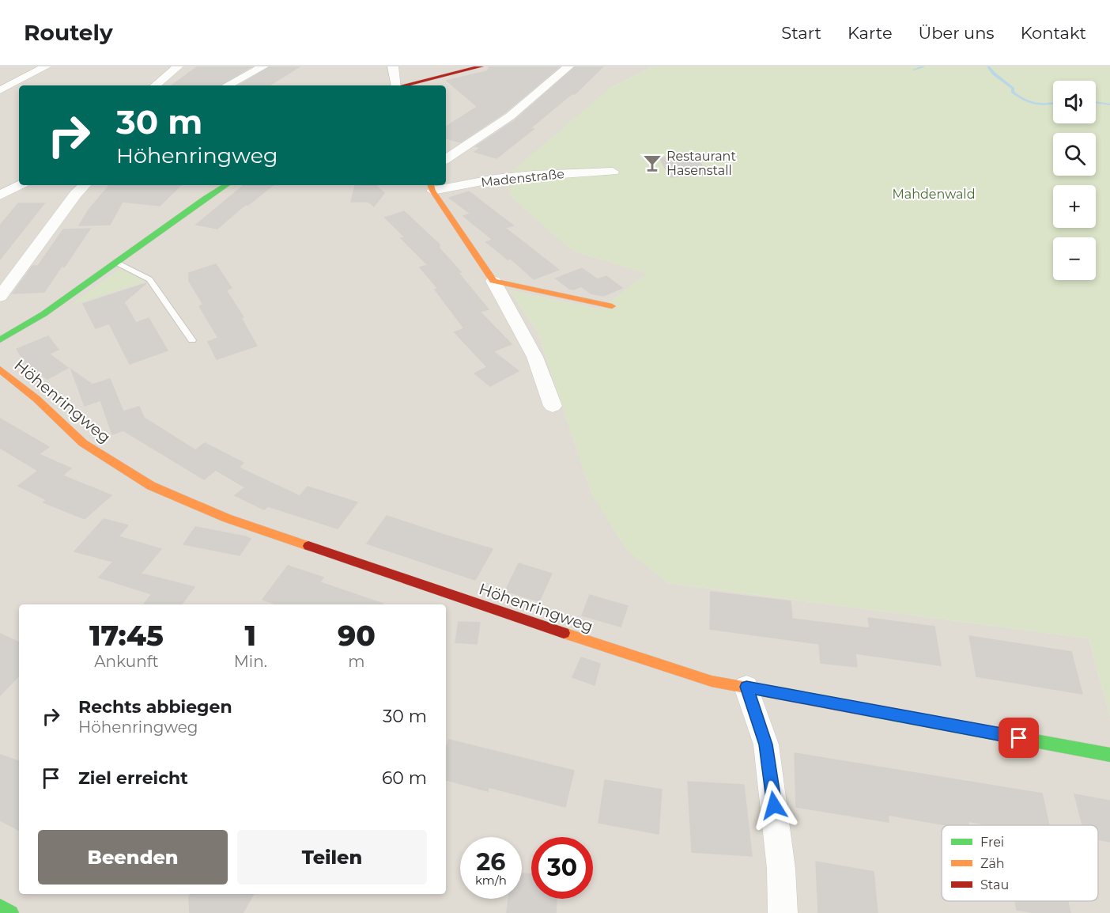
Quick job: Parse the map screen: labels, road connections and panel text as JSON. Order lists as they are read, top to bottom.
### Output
{
  "streets": {
    "street": ["Madenstraße", "Höhenringweg"]
  },
  "parks": ["Mahdenwald"],
  "places": {
    "bar": ["Restaurant Hasenstall"]
  },
  "legend": ["Frei", "Zäh", "Stau"],
  "page": {
    "header": "Routely",
    "nav": [
      "Start",
      "Karte",
      "Über uns",
      "Kontakt"
    ],
    "map_buttons": ["+", "−"],
    "turn": ["30 m", "Höhenringweg"],
    "eta": [
      "17:45",
      "Ankunft",
      "1",
      "Min.",
      "90",
      "m"
    ],
    "list": [
      {
        "name": "Rechts abbiegen",
        "note": "Höhenringweg",
        "value": "30 m"
      },
      {
        "name": "Ziel erreicht",
        "value": "60 m"
      }
    ],
    "buttons": ["Beenden", "Teilen"],
    "speed": "26 km/h",
    "limit": "30"
  }
}
